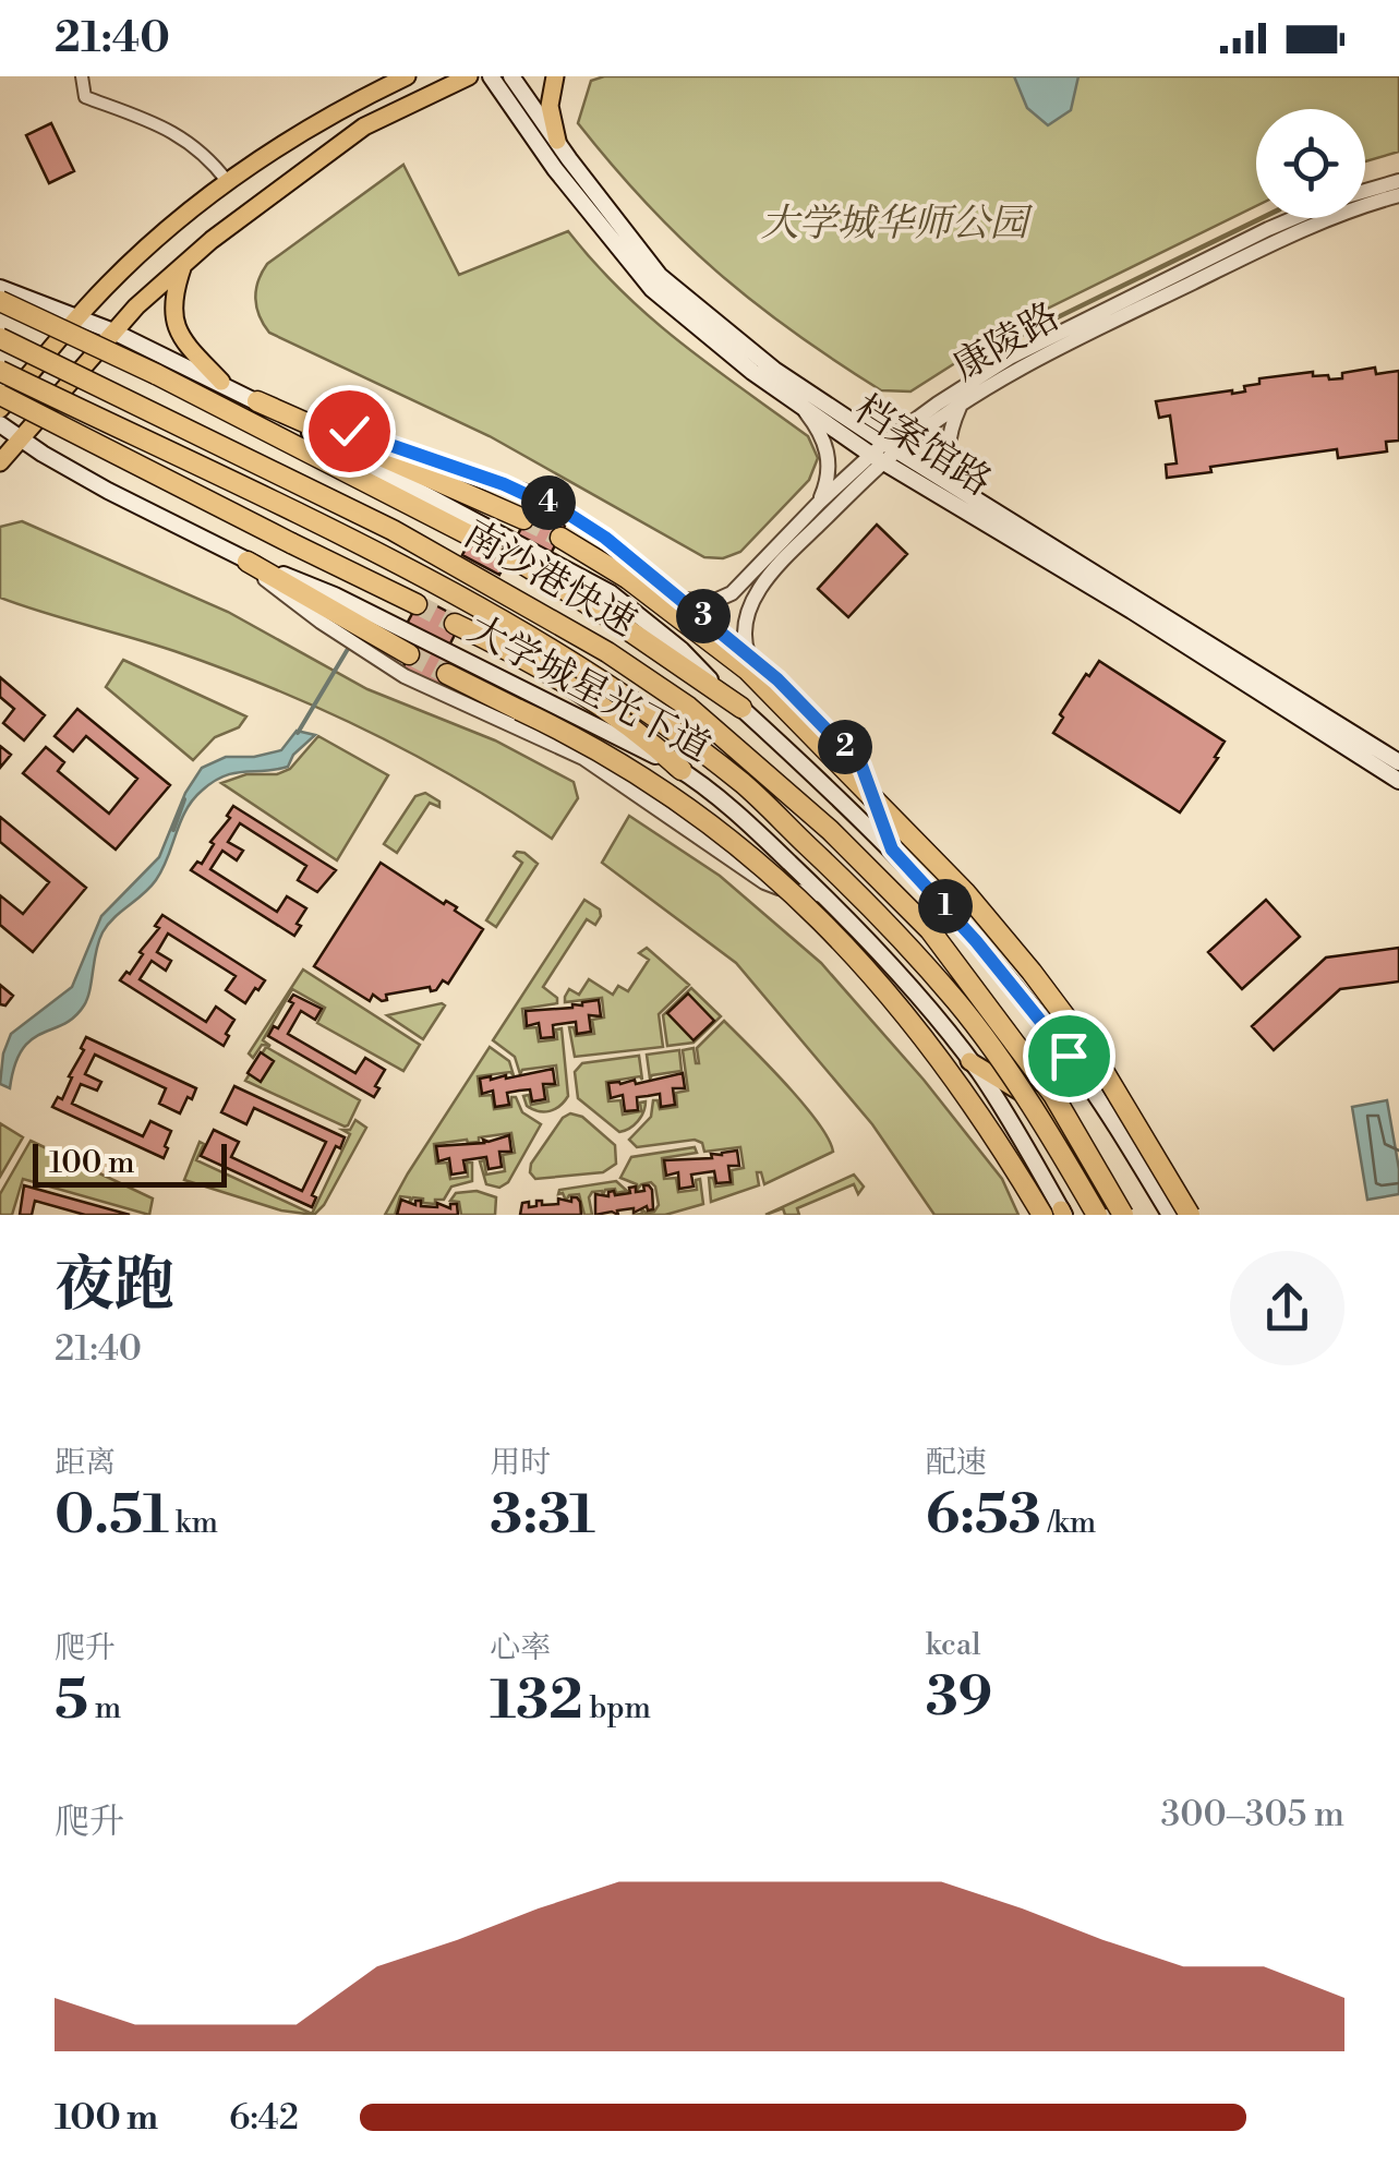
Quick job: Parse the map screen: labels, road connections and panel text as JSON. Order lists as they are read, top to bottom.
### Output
{
  "streets": {
    "highway": ["南沙港快速"],
    "main road": ["档案馆路", "大学城星光下道"],
    "street": ["康陵路"]
  },
  "crossings": [
    ["康陵路", "档案馆路"]
  ],
  "parks": ["大学城华师公园"],
  "scale_bar": "100 m",
  "page": {
    "status": "21:40",
    "pins": [
      "4",
      "3",
      "2",
      "1"
    ],
    "scale": "100 m",
    "heading": ["夜跑", "21:40"],
    "stats": [
      ["距离", "0.51 km"],
      ["用时", "3:31"],
      ["配速", "6:53 /km"],
      ["爬升", "5 m"],
      ["心率", "132 bpm"],
      ["kcal", "39"]
    ],
    "chart": ["爬升", "300–305 m"],
    "list": [
      {
        "name": "100 m",
        "note": "6:42"
      }
    ]
  }
}
